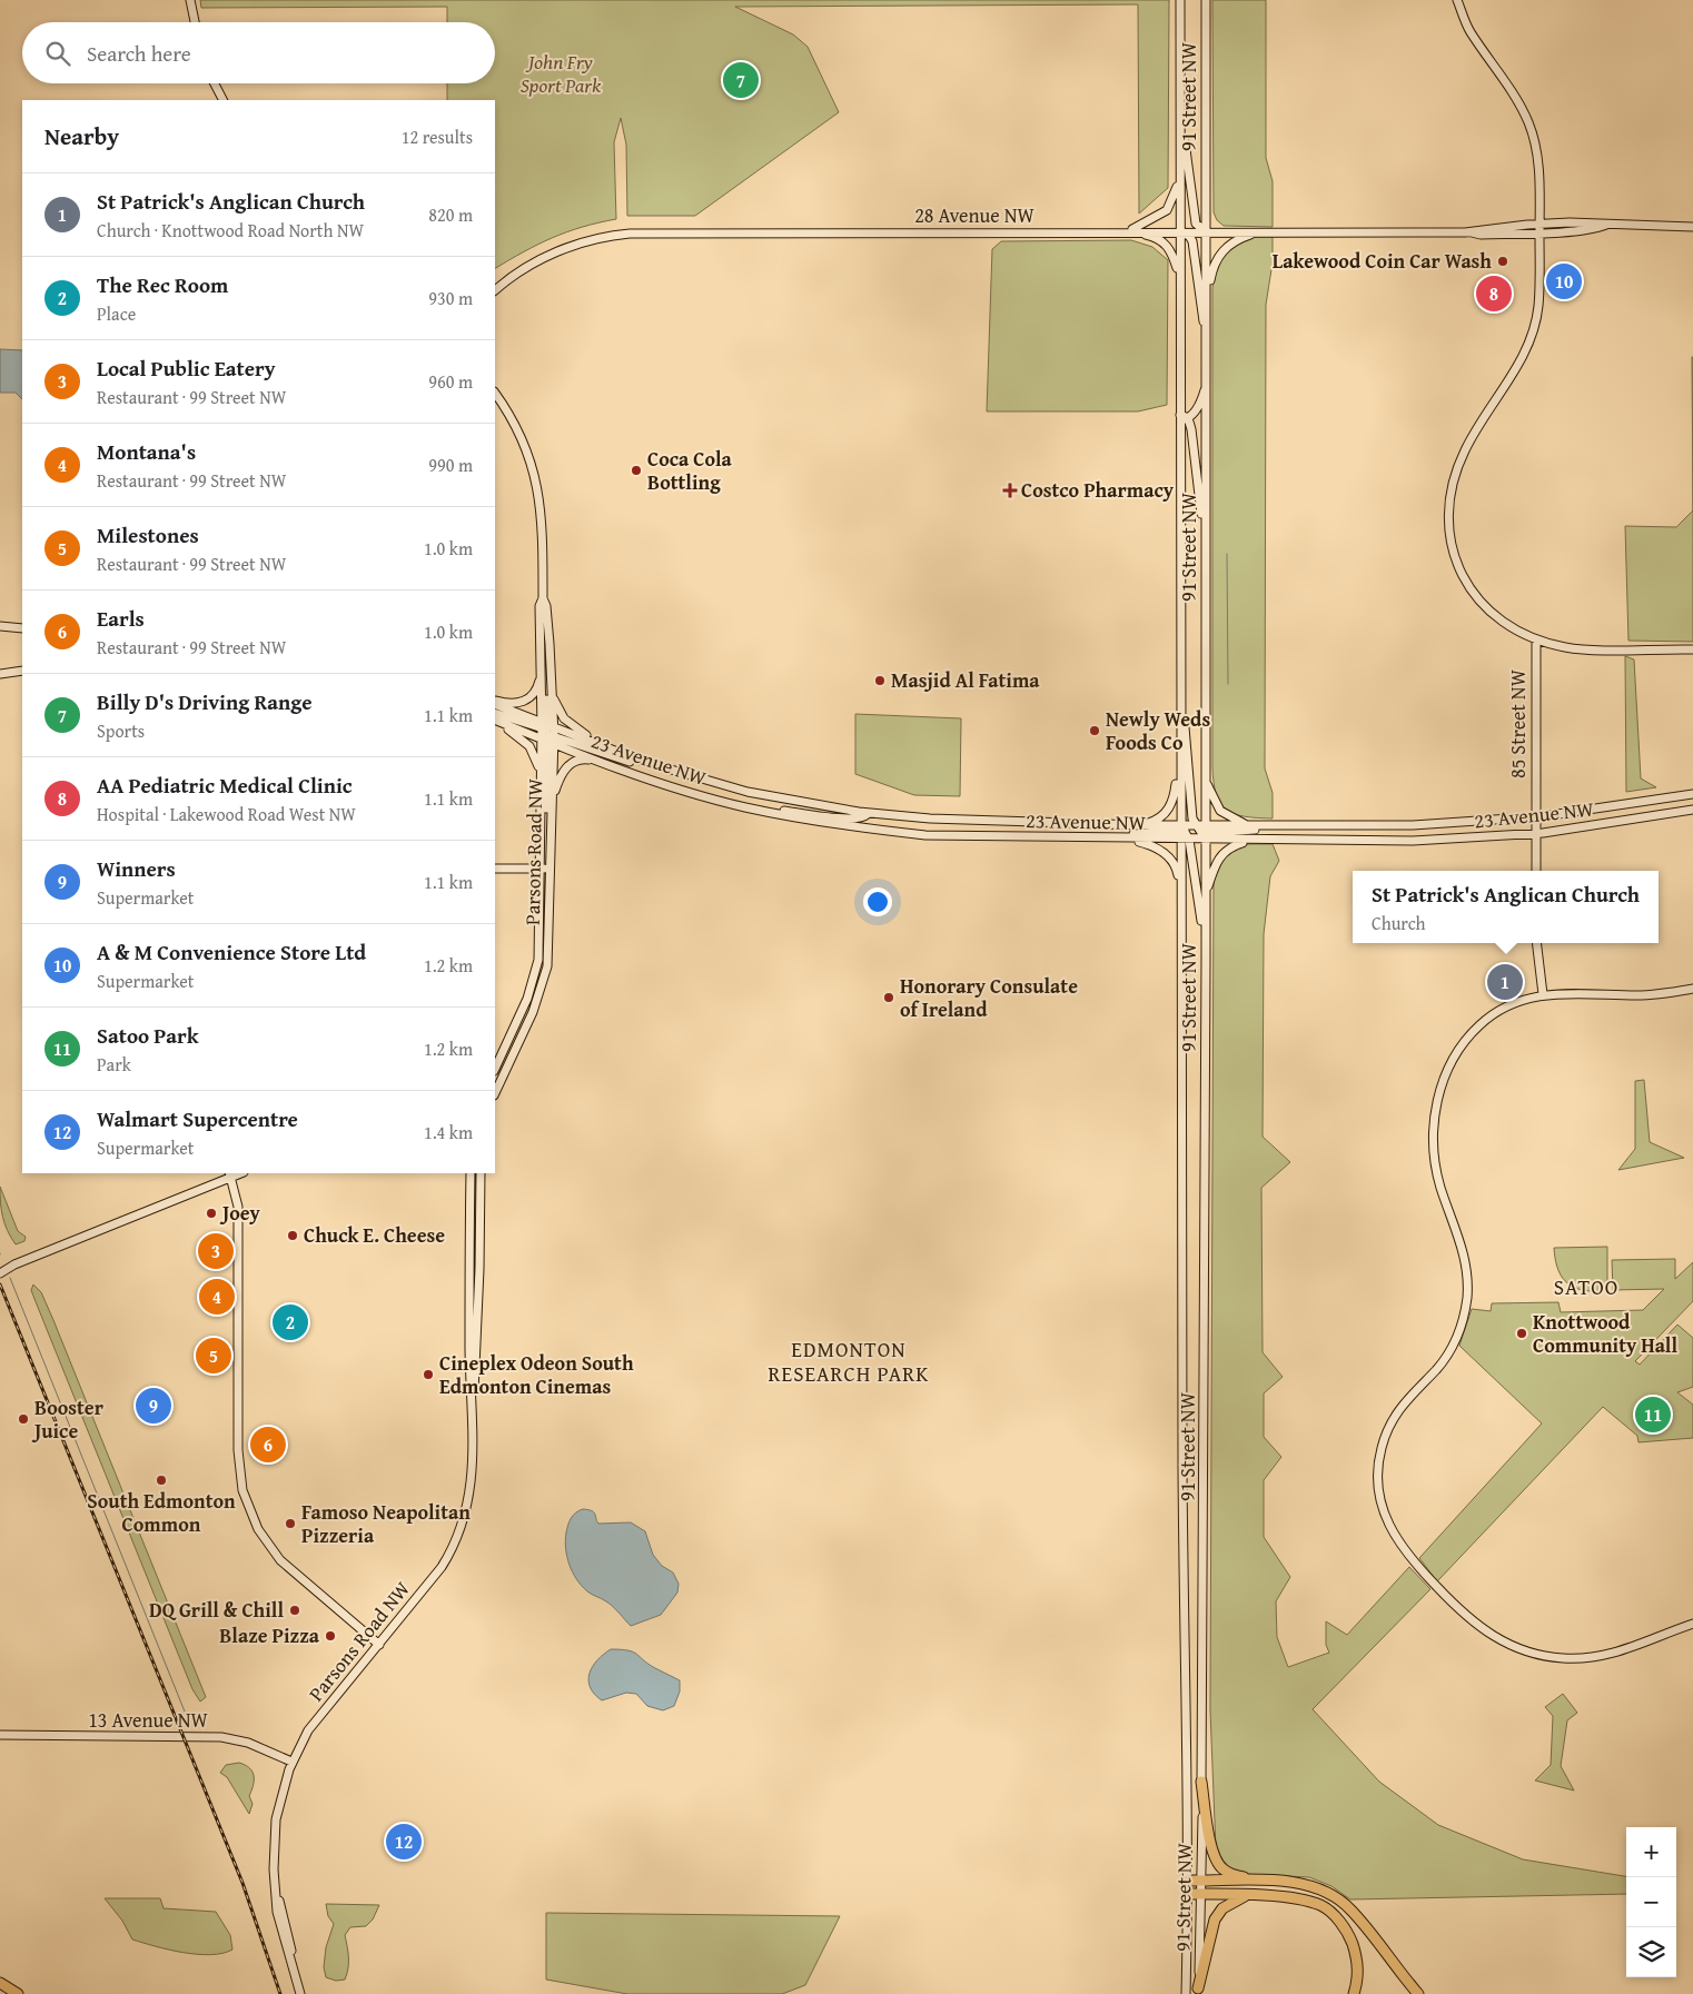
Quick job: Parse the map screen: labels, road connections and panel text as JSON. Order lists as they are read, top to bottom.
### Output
{
  "streets": {
    "main road": [
      "91 Street NW",
      "28 Avenue NW",
      "85 Street NW",
      "23 Avenue NW",
      "Parsons Road NW",
      "13 Avenue NW"
    ]
  },
  "crossings": [
    ["91 Street NW", "28 Avenue NW"],
    ["91 Street NW", "23 Avenue NW"],
    ["85 Street NW", "23 Avenue NW"],
    ["23 Avenue NW", "Parsons Road NW"],
    ["Parsons Road NW", "13 Avenue NW"]
  ],
  "districts": ["SATOO", "EDMONTON RESEARCH PARK"],
  "parks": ["John Fry Sport Park"],
  "places": {
    "other": [
      "Lakewood Coin Car Wash",
      "Coca Cola Bottling",
      "Masjid Al Fatima",
      "Newly Weds Foods Co",
      "Honorary Consulate of Ireland",
      "Joey",
      "Chuck E. Cheese",
      "Knottwood Community Hall",
      "Cineplex Odeon South Edmonton Cinemas",
      "Booster Juice",
      "South Edmonton Common",
      "Famoso Neapolitan Pizzeria",
      "DQ Grill & Chill",
      "Blaze Pizza"
    ],
    "health": ["Costco Pharmacy"]
  },
  "page": {
    "search": "Search here",
    "pins": [
      "7",
      "10",
      "8",
      "1",
      "3",
      "4",
      "2",
      "5",
      "9",
      "11",
      "6",
      "12"
    ],
    "heading": ["Nearby", "12 results"],
    "list": [
      {
        "mark": "1",
        "name": "St Patrick's Anglican Church",
        "note": "Church · Knottwood Road North NW",
        "value": "820 m"
      },
      {
        "mark": "2",
        "name": "The Rec Room",
        "note": "Place",
        "value": "930 m"
      },
      {
        "mark": "3",
        "name": "Local Public Eatery",
        "note": "Restaurant · 99 Street NW",
        "value": "960 m"
      },
      {
        "mark": "4",
        "name": "Montana's",
        "note": "Restaurant · 99 Street NW",
        "value": "990 m"
      },
      {
        "mark": "5",
        "name": "Milestones",
        "note": "Restaurant · 99 Street NW",
        "value": "1.0 km"
      },
      {
        "mark": "6",
        "name": "Earls",
        "note": "Restaurant · 99 Street NW",
        "value": "1.0 km"
      },
      {
        "mark": "7",
        "name": "Billy D's Driving Range",
        "note": "Sports",
        "value": "1.1 km"
      },
      {
        "mark": "8",
        "name": "AA Pediatric Medical Clinic",
        "note": "Hospital · Lakewood Road West NW",
        "value": "1.1 km"
      },
      {
        "mark": "9",
        "name": "Winners",
        "note": "Supermarket",
        "value": "1.1 km"
      },
      {
        "mark": "10",
        "name": "A & M Convenience Store Ltd",
        "note": "Supermarket",
        "value": "1.2 km"
      },
      {
        "mark": "11",
        "name": "Satoo Park",
        "note": "Park",
        "value": "1.2 km"
      },
      {
        "mark": "12",
        "name": "Walmart Supercentre",
        "note": "Supermarket",
        "value": "1.4 km"
      }
    ],
    "popup": ["St Patrick's Anglican Church", "Church"],
    "map_buttons": ["+", "−"]
  }
}
